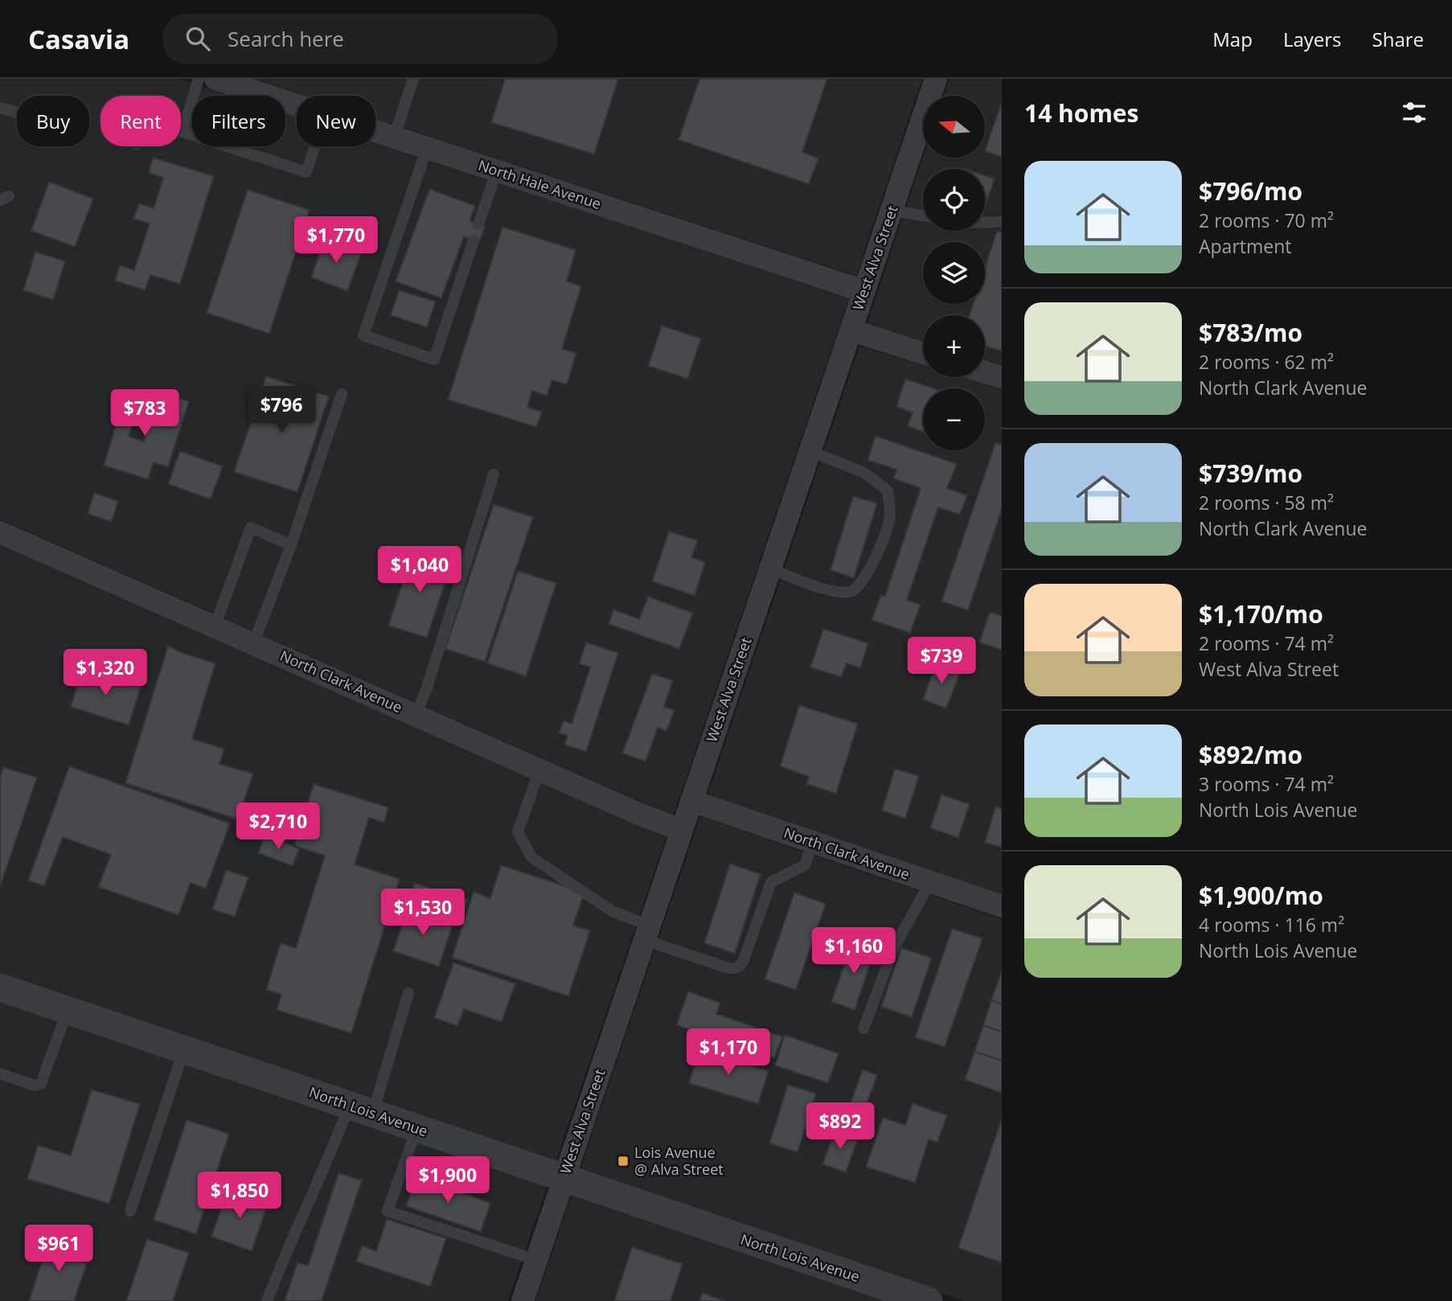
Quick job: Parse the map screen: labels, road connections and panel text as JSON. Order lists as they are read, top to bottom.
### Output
{
  "streets": {
    "street": [
      "North Hale Avenue",
      "West Alva Street",
      "North Clark Avenue",
      "North Lois Avenue"
    ]
  },
  "crossings": [
    ["North Hale Avenue", "West Alva Street"],
    ["West Alva Street", "North Clark Avenue"],
    ["West Alva Street", "North Lois Avenue"]
  ],
  "places": {
    "transit": ["Lois Avenue @ Alva Street"]
  },
  "north": "left",
  "page": {
    "header": "Casavia",
    "search": "Search here",
    "nav": ["Map", "Layers", "Share"],
    "heading": "14 homes",
    "map_buttons": ["+", "−"],
    "chip": [
      "Buy",
      "Rent",
      "Filters",
      "New"
    ],
    "list": [
      {
        "name": "$796/mo",
        "note": "2 rooms · 70 m² · Apartment"
      },
      {
        "name": "$783/mo",
        "note": "2 rooms · 62 m² · North Clark Avenue"
      },
      {
        "name": "$739/mo",
        "note": "2 rooms · 58 m² · North Clark Avenue"
      },
      {
        "name": "$1,170/mo",
        "note": "2 rooms · 74 m² · West Alva Street"
      },
      {
        "name": "$892/mo",
        "note": "3 rooms · 74 m² · North Lois Avenue"
      },
      {
        "name": "$1,900/mo",
        "note": "4 rooms · 116 m² · North Lois Avenue"
      }
    ],
    "price": [
      "$1,770",
      "$796",
      "$783",
      "$1,040",
      "$739",
      "$1,320",
      "$2,710",
      "$1,530",
      "$1,160",
      "$1,170",
      "$892",
      "$1,900",
      "$1,850",
      "$961"
    ]
  }
}
